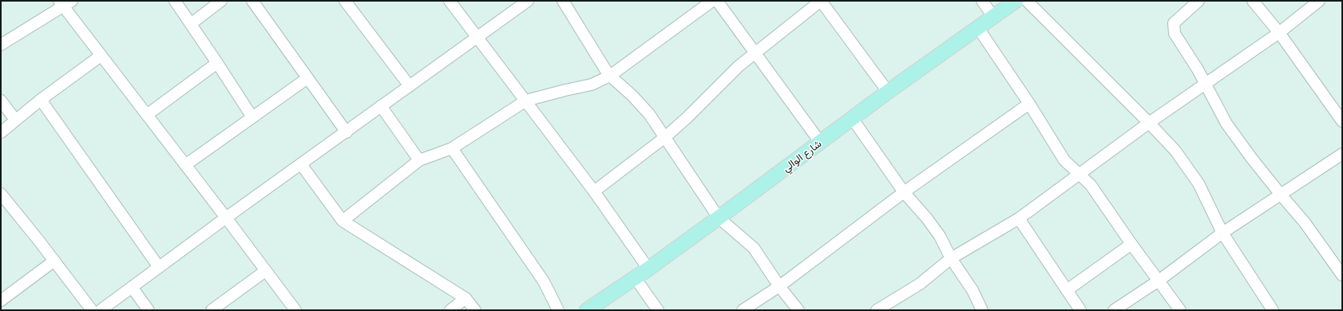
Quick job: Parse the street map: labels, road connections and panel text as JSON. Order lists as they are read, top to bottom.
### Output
{
  "streets": {
    "main road": ["شارع الوالي"]
  }
}
